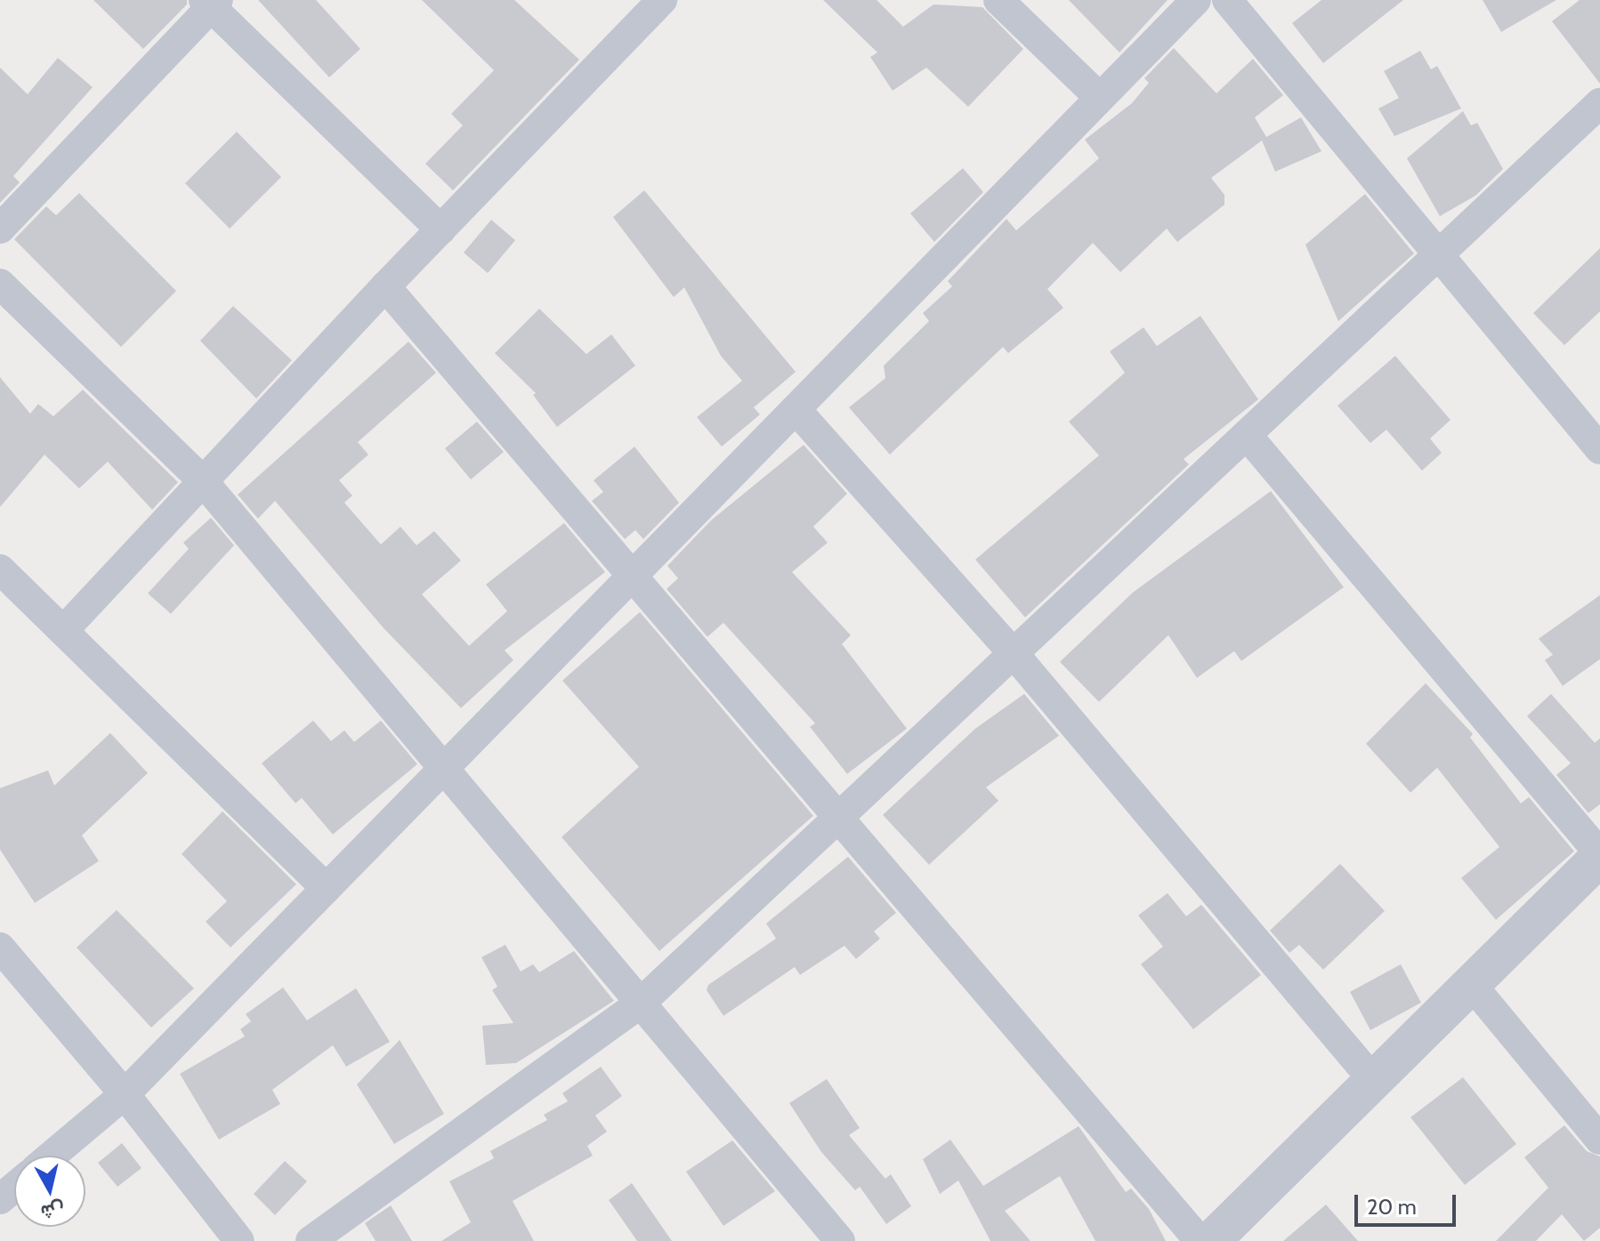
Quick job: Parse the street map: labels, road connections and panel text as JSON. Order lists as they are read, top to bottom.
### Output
{
  "scale_bar": "20 m",
  "north": "bottom"
}
